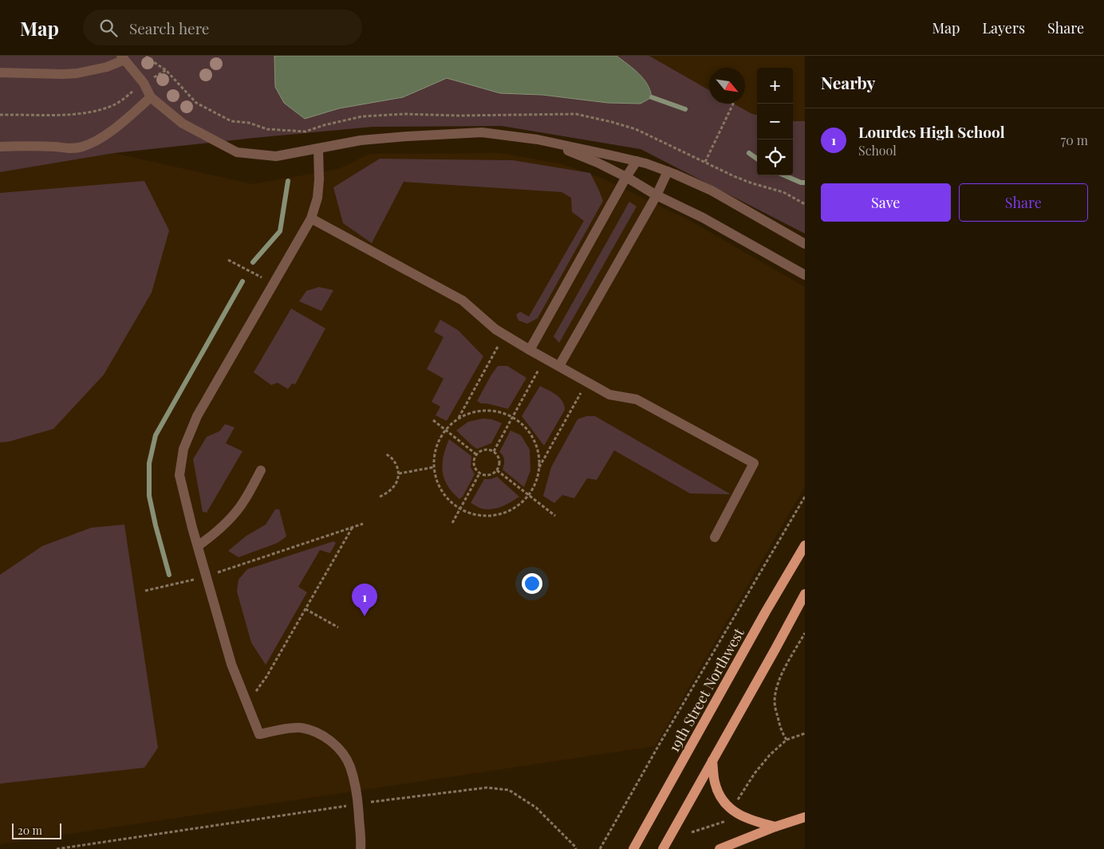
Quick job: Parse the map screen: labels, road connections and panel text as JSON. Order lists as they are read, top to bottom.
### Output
{
  "streets": {
    "main road": ["19th Street Northwest"]
  },
  "scale_bar": "20 m",
  "north": "bottom right",
  "page": {
    "header": "Map",
    "search": "Search here",
    "nav": ["Map", "Layers", "Share"],
    "heading": "Nearby",
    "map_buttons": ["+", "−"],
    "list": [
      {
        "mark": "1",
        "name": "Lourdes High School",
        "note": "School",
        "value": "70 m"
      }
    ],
    "buttons": ["Save", "Share"],
    "pins": "1",
    "scale": "20 m"
  }
}
